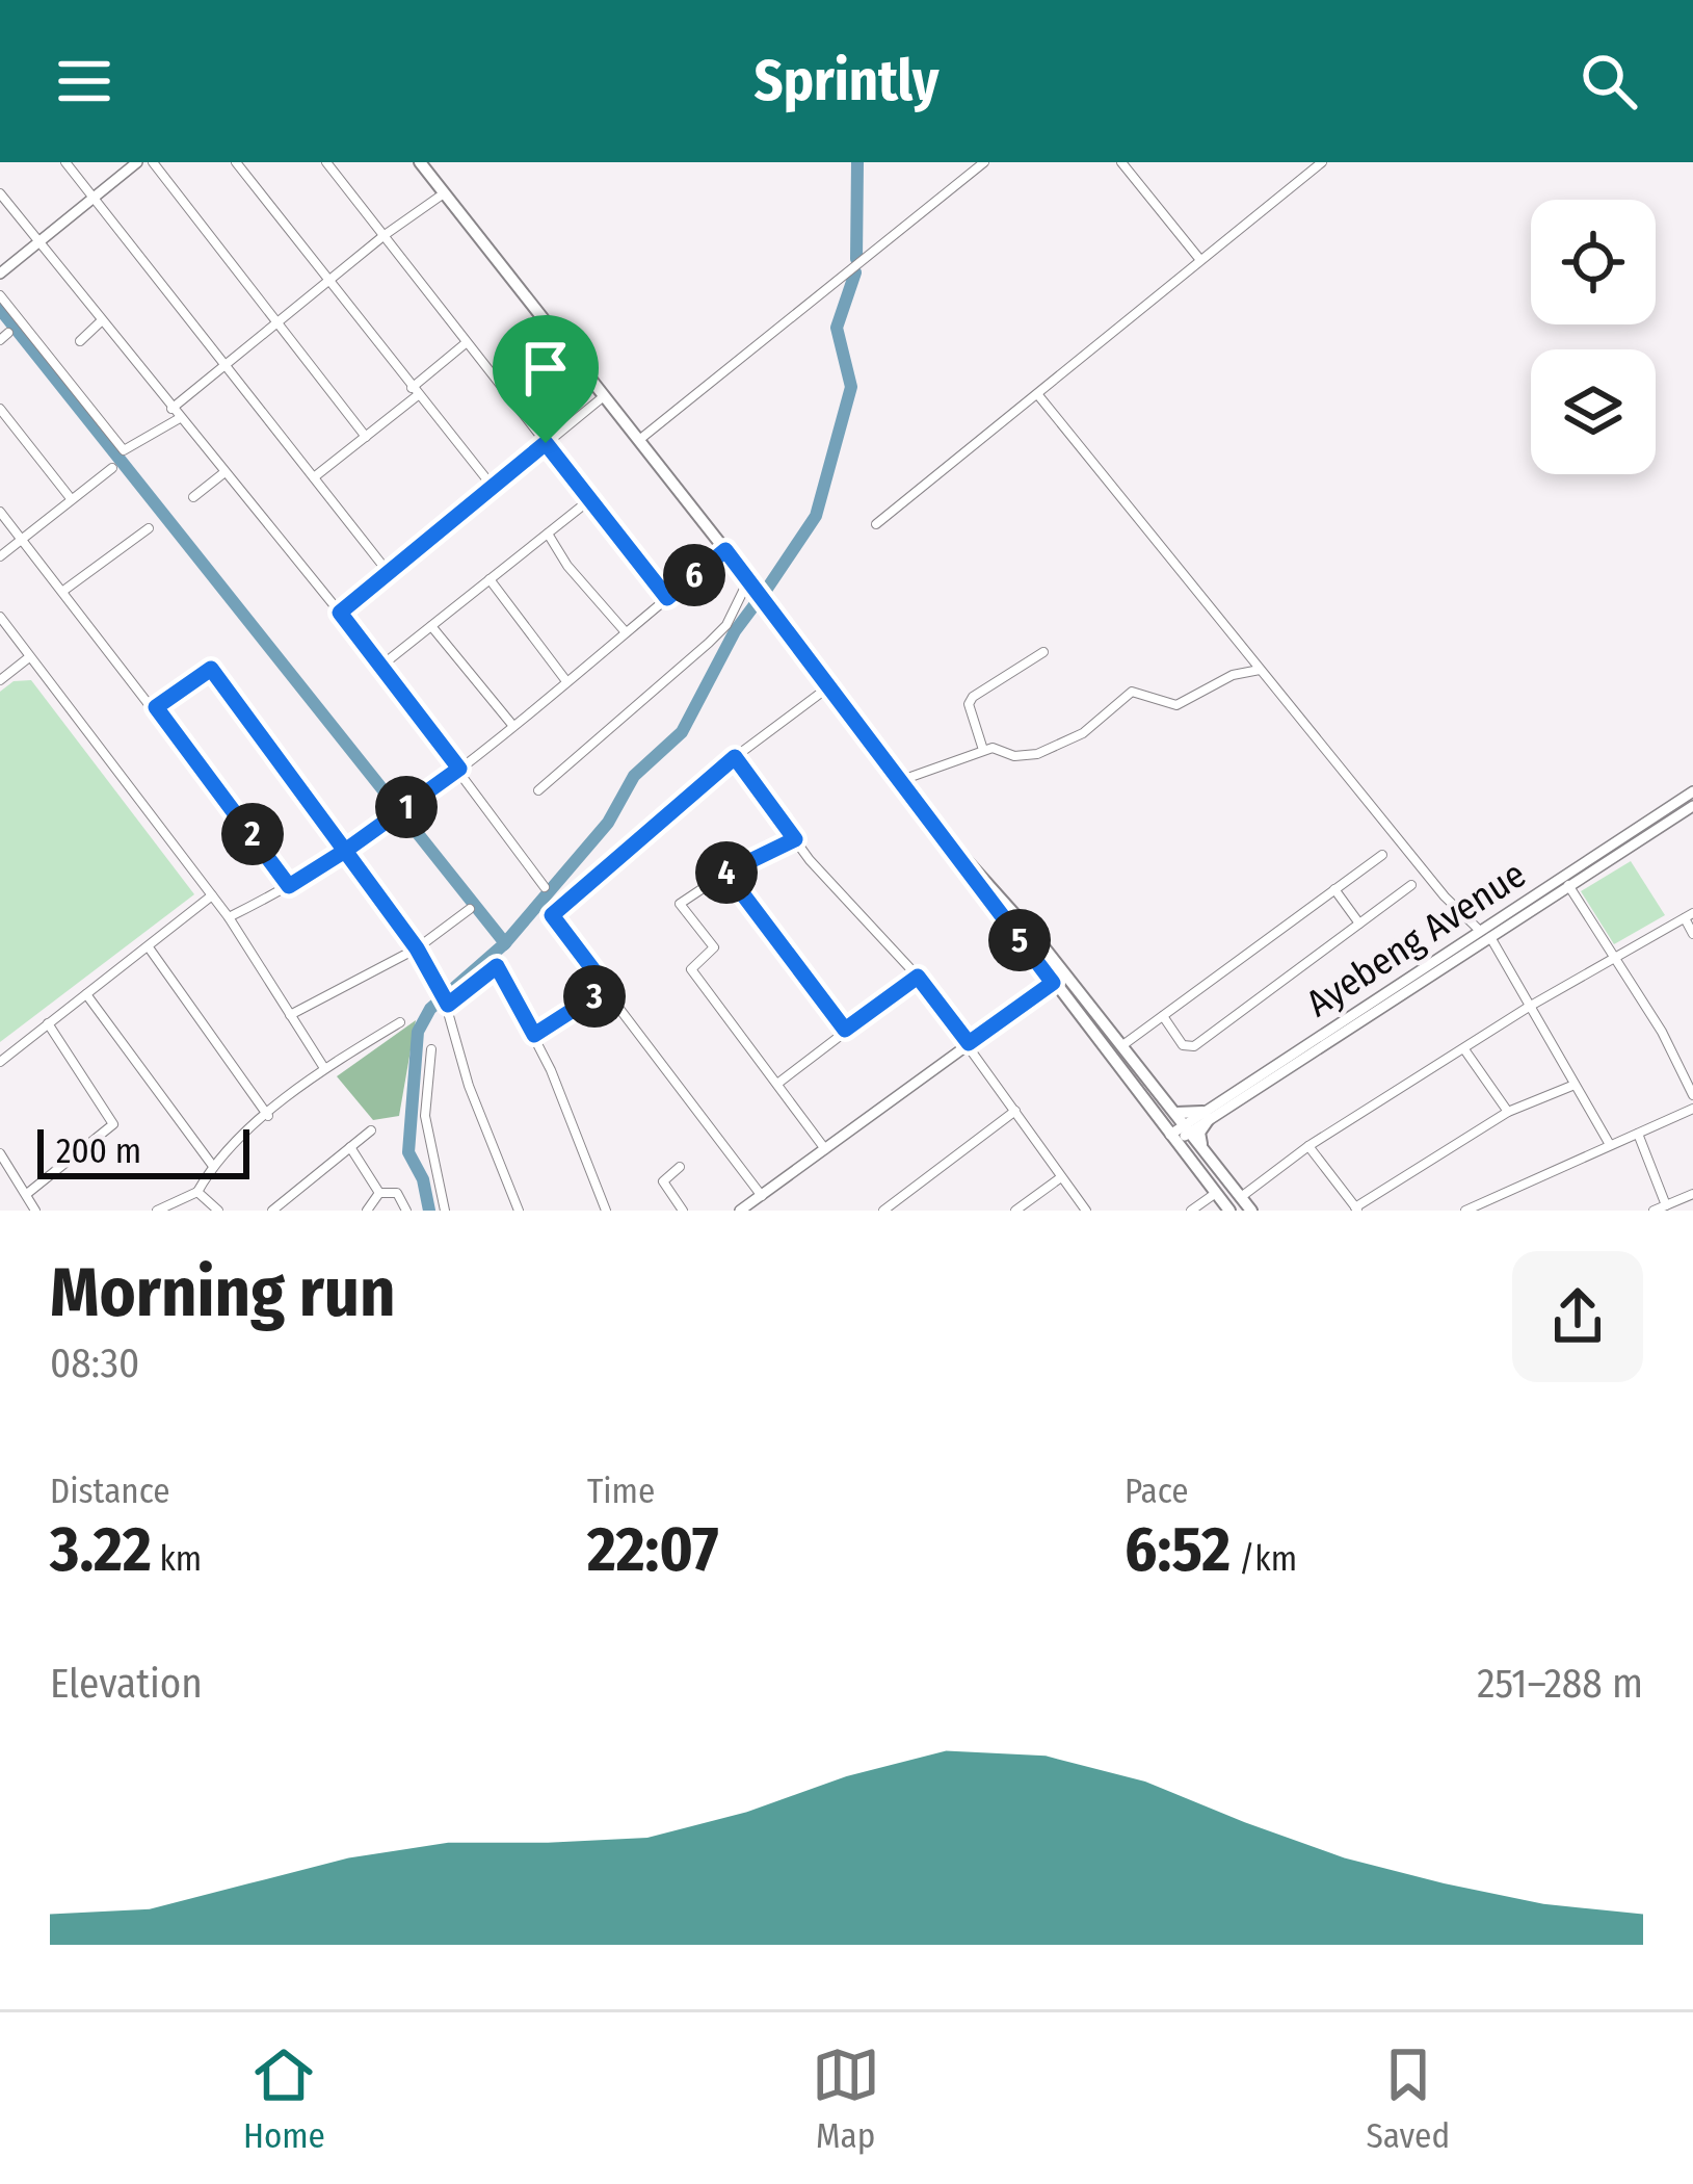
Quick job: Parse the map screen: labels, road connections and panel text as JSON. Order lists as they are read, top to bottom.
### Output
{
  "streets": {
    "street": ["Ayebeng Avenue"]
  },
  "scale_bar": "200 m",
  "page": {
    "header": "Sprintly",
    "pins": [
      "6",
      "1",
      "2",
      "4",
      "5",
      "3"
    ],
    "scale": "200 m",
    "heading": ["Morning run", "08:30"],
    "stats": [
      ["Distance", "3.22 km"],
      ["Time", "22:07"],
      ["Pace", "6:52 /km"]
    ],
    "chart": ["Elevation", "251–288 m"],
    "tabs": ["Home", "Map", "Saved"]
  }
}
